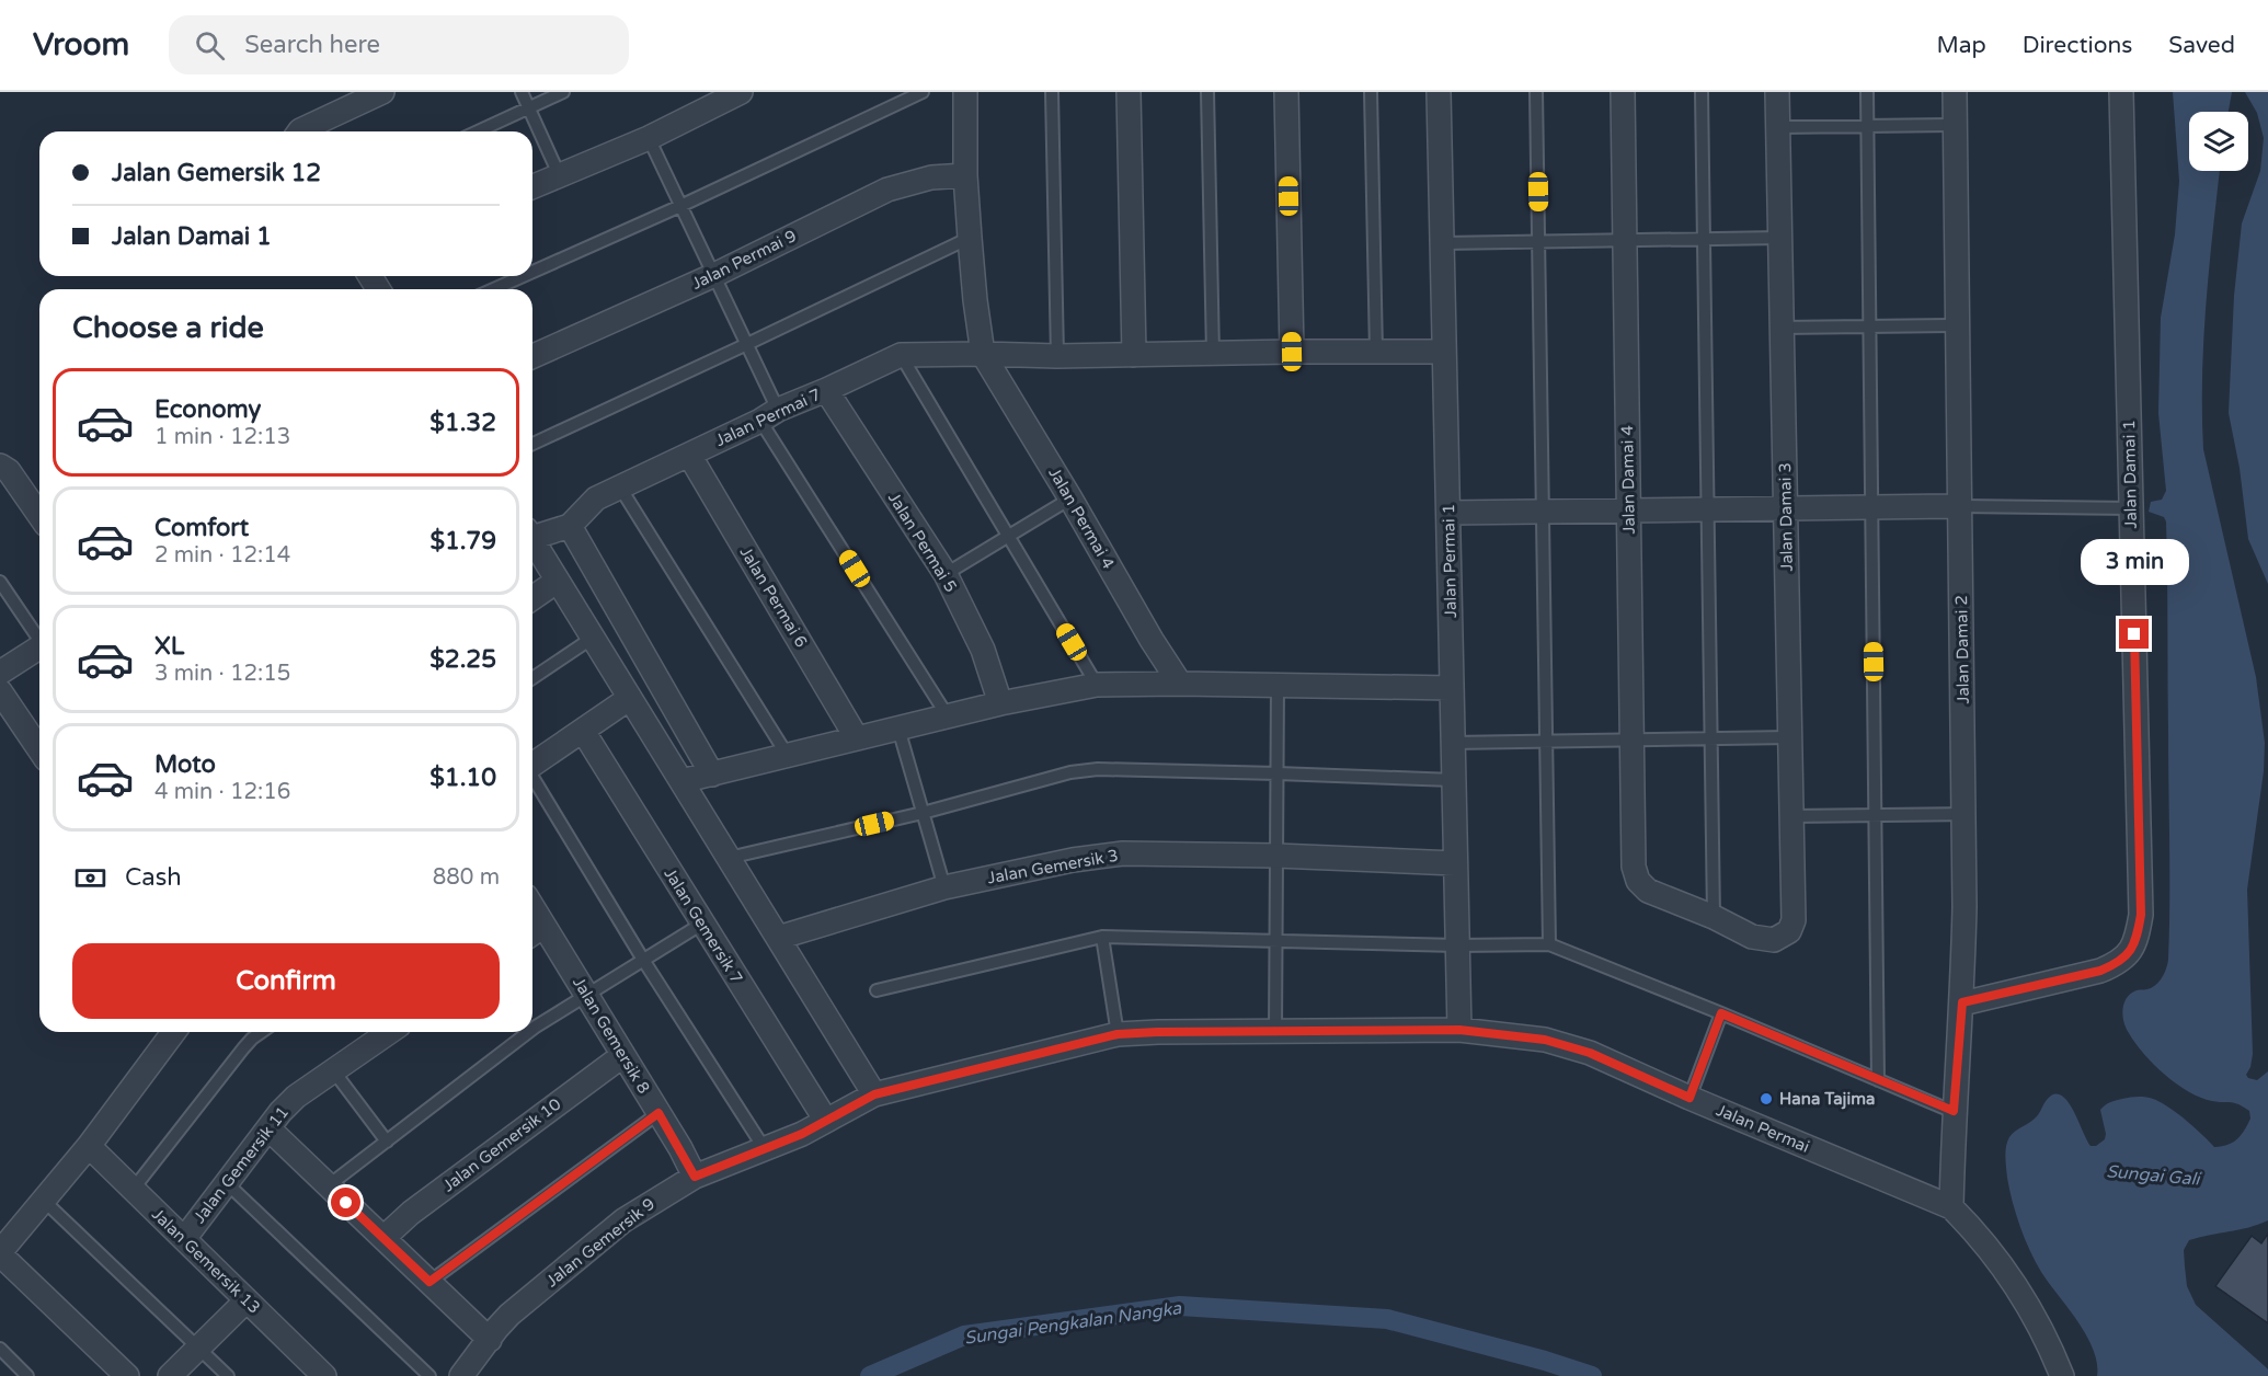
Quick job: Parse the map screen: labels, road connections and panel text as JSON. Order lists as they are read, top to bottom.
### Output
{
  "streets": {
    "street": [
      "Jalan Permai 9",
      "Jalan Permai 7",
      "Jalan Damai 1",
      "Jalan Damai 4",
      "Jalan Damai 3",
      "Jalan Permai 4",
      "Jalan Permai 5",
      "Jalan Permai 1",
      "Jalan Permai 6",
      "Jalan Damai 2",
      "Jalan Gemersik 3",
      "Jalan Gemersik 7",
      "Jalan Gemersik 8",
      "Jalan Permai",
      "Jalan Gemersik 10",
      "Jalan Gemersik 11",
      "Jalan Gemersik 9",
      "Jalan Gemersik 13"
    ]
  },
  "crossings": [
    ["Jalan Permai 7", "Jalan Permai 4"],
    ["Jalan Permai 7", "Jalan Permai 5"],
    ["Jalan Permai 7", "Jalan Permai 1"],
    ["Jalan Permai 7", "Jalan Permai 6"],
    ["Jalan Damai 1", "Jalan Damai 2"],
    ["Jalan Damai 4", "Jalan Damai 3"],
    ["Jalan Permai 1", "Jalan Gemersik 3"],
    ["Jalan Permai 1", "Jalan Permai"],
    ["Jalan Damai 2", "Jalan Permai"],
    ["Jalan Gemersik 7", "Jalan Gemersik 9"],
    ["Jalan Gemersik 8", "Jalan Gemersik 10"],
    ["Jalan Gemersik 8", "Jalan Gemersik 9"],
    ["Jalan Permai", "Jalan Gemersik 9"],
    ["Jalan Gemersik 11", "Jalan Gemersik 13"]
  ],
  "water": ["Sungai Gali", "Sungai Pengkalan Nangka"],
  "places": ["Hana Tajima"],
  "page": {
    "header": "Vroom",
    "search": "Search here",
    "nav": ["Map", "Directions", "Saved"],
    "banner": ["Jalan Gemersik 12", "Jalan Damai 1"],
    "heading": "Choose a ride",
    "list": [
      {
        "name": "Economy",
        "note": "1 min · 12:13",
        "value": "$1.32"
      },
      {
        "name": "Comfort",
        "note": "2 min · 12:14",
        "value": "$1.79"
      },
      {
        "name": "XL",
        "note": "3 min · 12:15",
        "value": "$2.25"
      },
      {
        "name": "Moto",
        "note": "4 min · 12:16",
        "value": "$1.10"
      }
    ],
    "bubble": "3 min",
    "pay": ["Cash", "880 m"],
    "buttons": "Confirm"
  }
}
